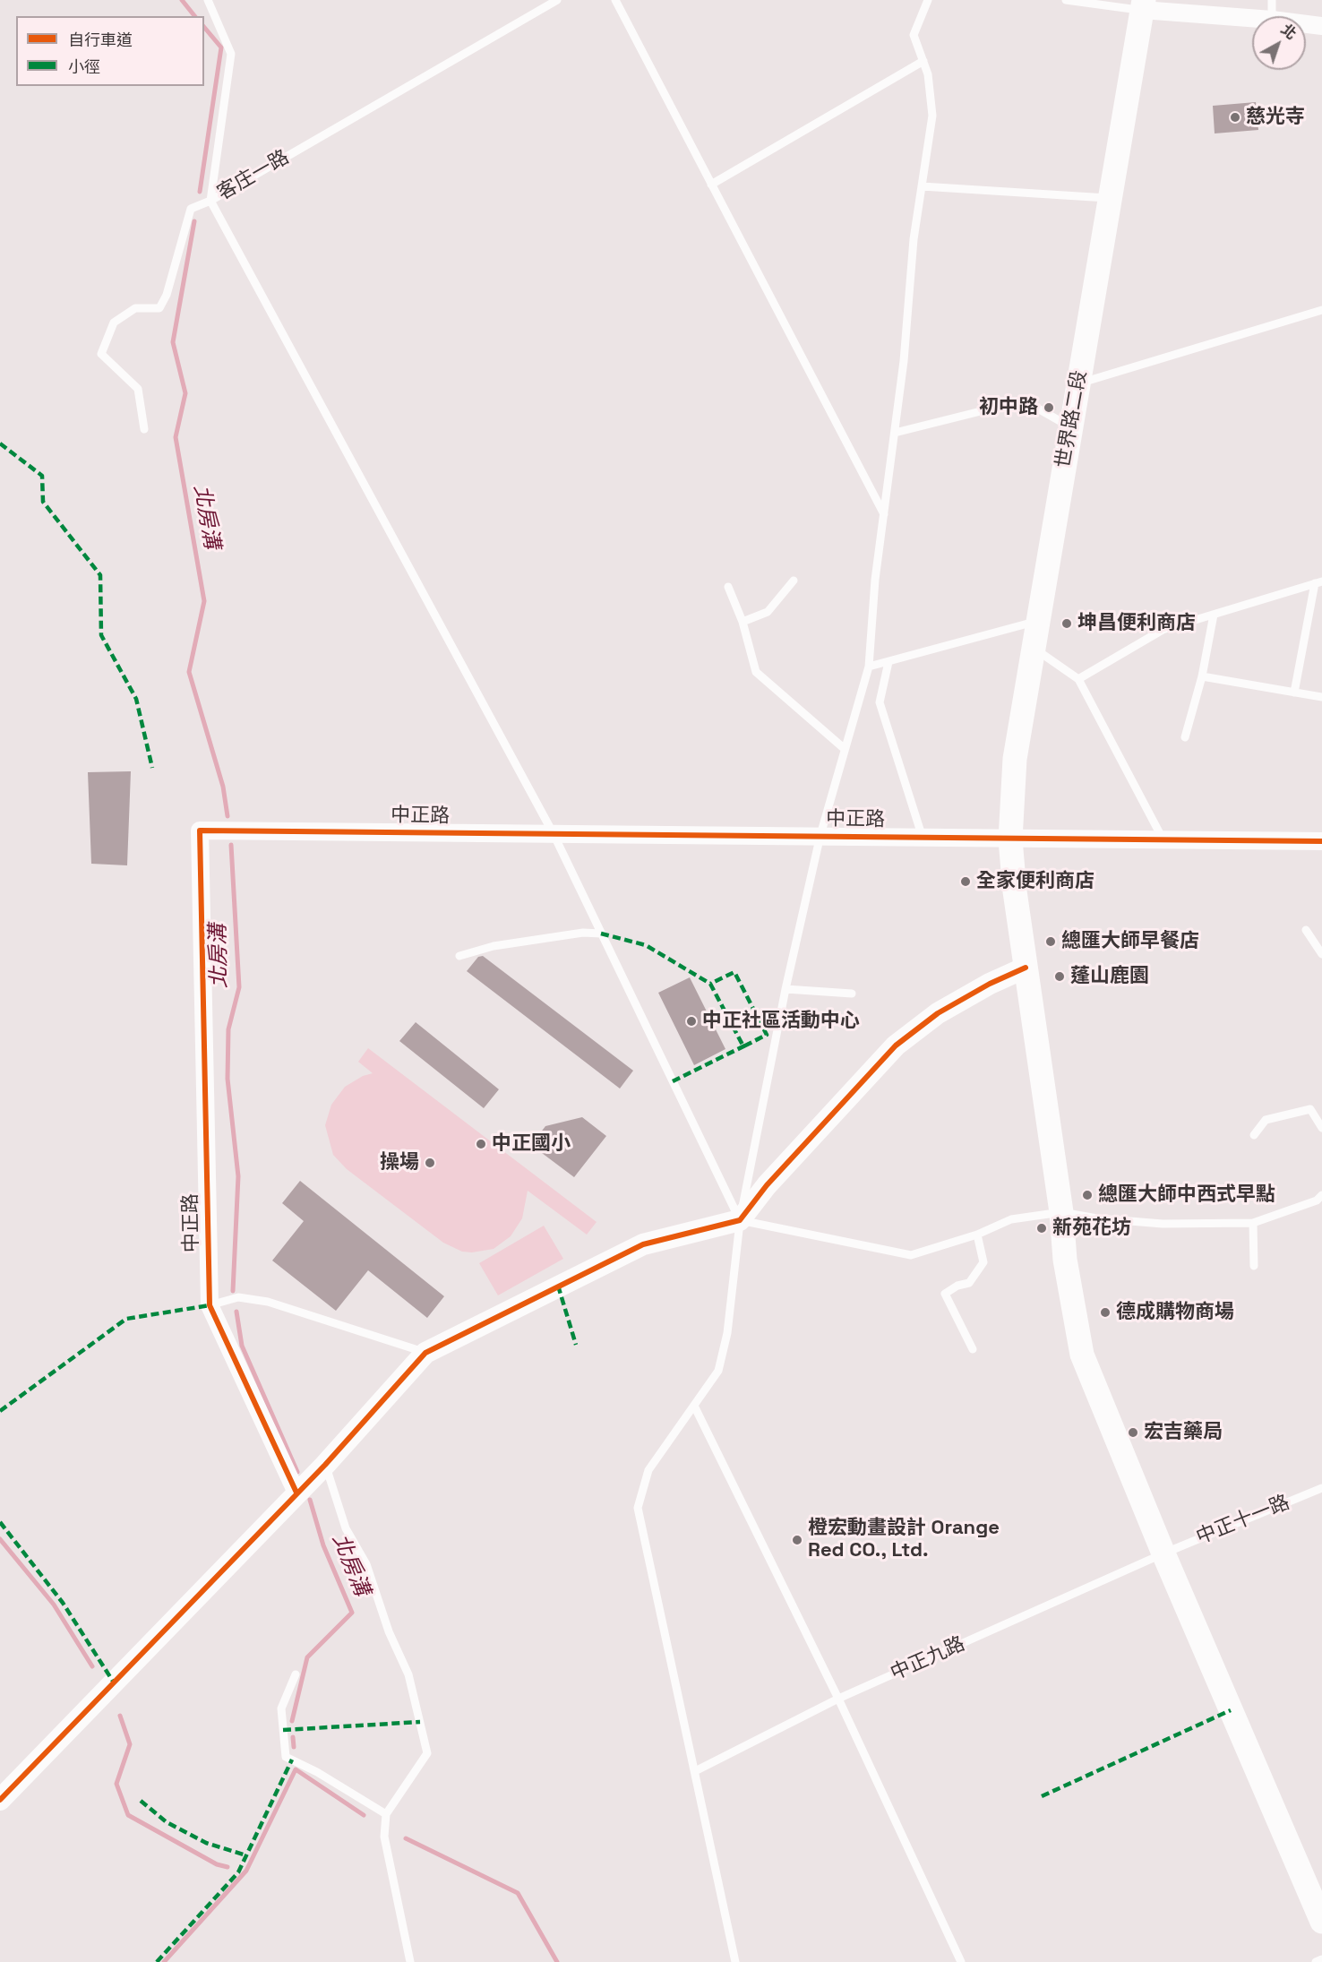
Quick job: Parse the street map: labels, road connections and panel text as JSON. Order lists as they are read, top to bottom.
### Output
{
  "streets": {
    "main road": ["世界路二段"],
    "street": ["中正路"],
    "lane": ["客庄一路", "中正十一路", "中正九路"]
  },
  "crossings": [
    ["世界路二段", "中正路"],
    ["世界路二段", "中正十一路"],
    ["世界路二段", "中正九路"],
    ["中正十一路", "中正九路"]
  ],
  "water": ["北房溝"],
  "places": [
    "慈光寺",
    "初中路",
    "坤昌便利商店",
    "全家便利商店",
    "總匯大師早餐店",
    "蓬山鹿園",
    "中正社區活動中心",
    "中正國小",
    "操場",
    "總匯大師中西式早點",
    "新苑花坊",
    "德成購物商場",
    "宏吉藥局",
    "橙宏動畫設計 Orange Red CO., Ltd."
  ],
  "legend": ["自行車道", "小徑"],
  "north": "top right"
}
